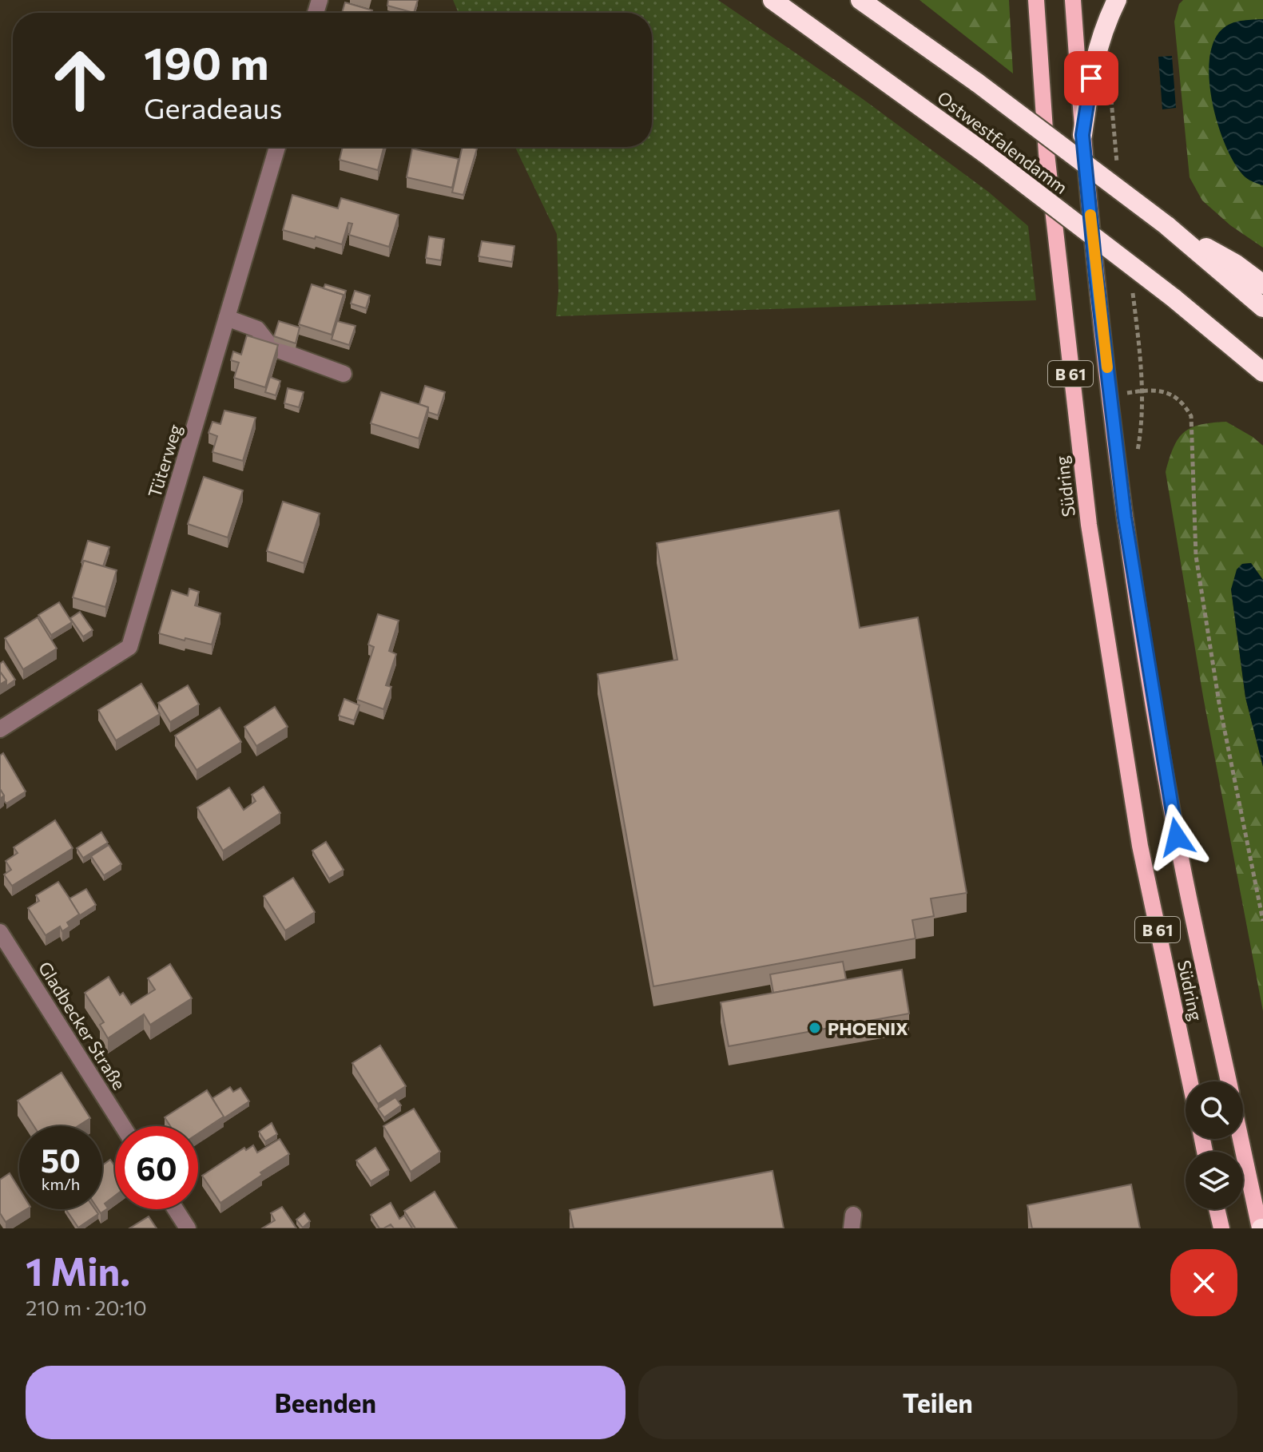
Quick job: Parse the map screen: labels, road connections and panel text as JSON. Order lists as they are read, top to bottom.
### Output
{
  "streets": {
    "highway": ["Ostwestfalendamm"],
    "main road": ["B 61", "Südring"],
    "street": ["Tüterweg", "Gladbecker Straße"]
  },
  "places": ["PHOENIX"],
  "page": {
    "turn": ["190 m", "Geradeaus"],
    "speed": "50 km/h",
    "limit": "60",
    "heading": ["1 Min.", "210 m · 20:10"],
    "buttons": ["Beenden", "Teilen"]
  }
}
